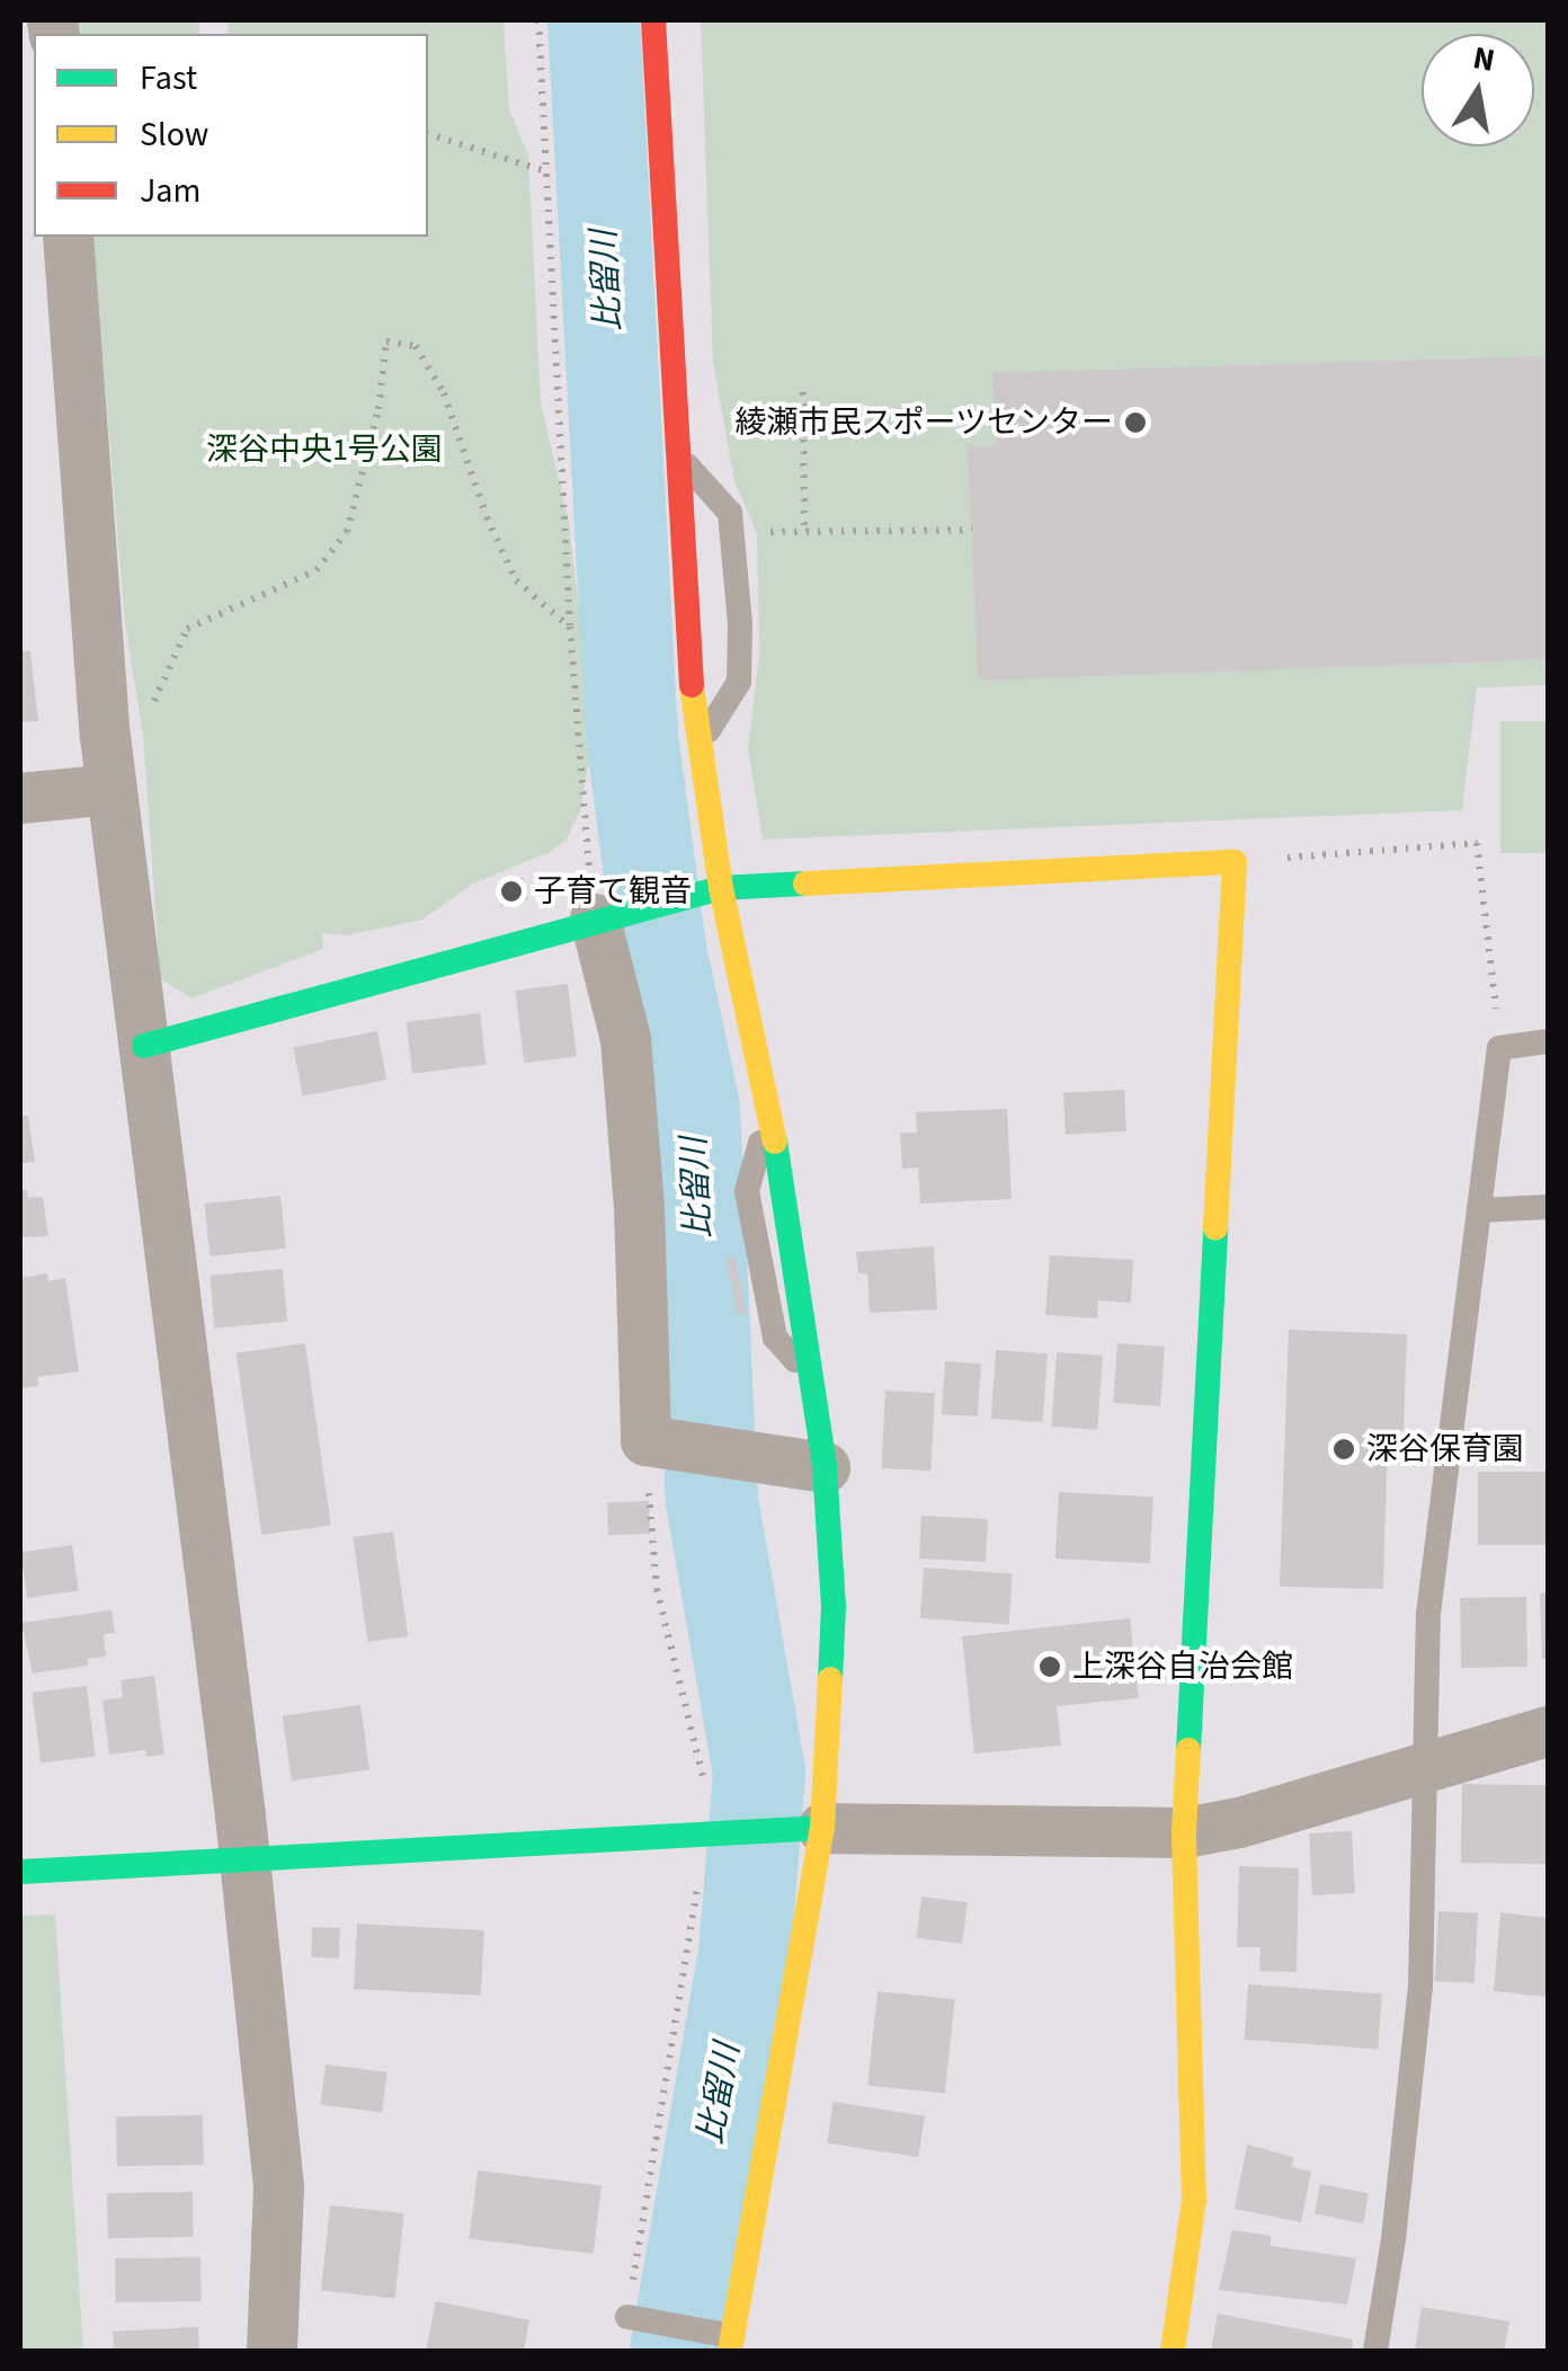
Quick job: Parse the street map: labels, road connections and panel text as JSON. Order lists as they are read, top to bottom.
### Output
{
  "water": ["比留川"],
  "parks": ["深谷中央1号公園"],
  "places": [
    "綾瀬市民スポーツセンター",
    "子育て観音",
    "深谷保育園",
    "上深谷自治会館"
  ],
  "legend": ["Fast", "Slow", "Jam"],
  "north": "top"
}
